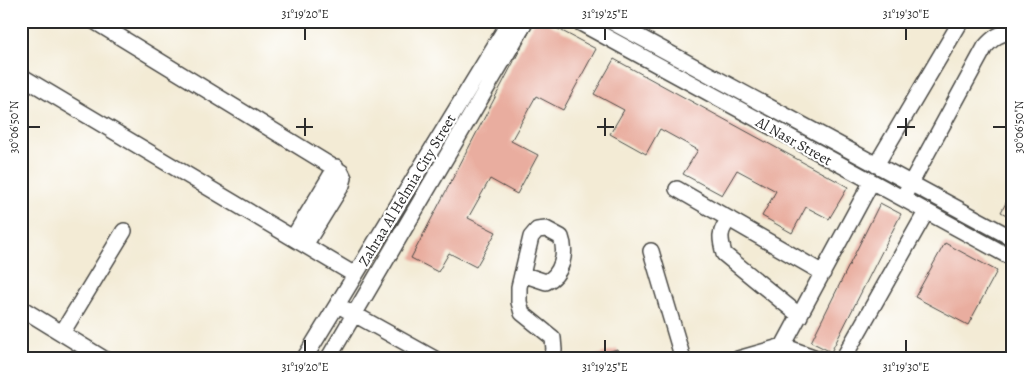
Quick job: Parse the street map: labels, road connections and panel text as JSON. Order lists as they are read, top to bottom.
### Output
{
  "streets": {
    "street": ["Al Nasr Street", "Zahraa Al Helmia City Street"]
  },
  "coordinates": [
    "31°19'20\"E",
    "31°19'25\"E",
    "31°19'30\"E",
    "30°06'50\"N"
  ]
}
